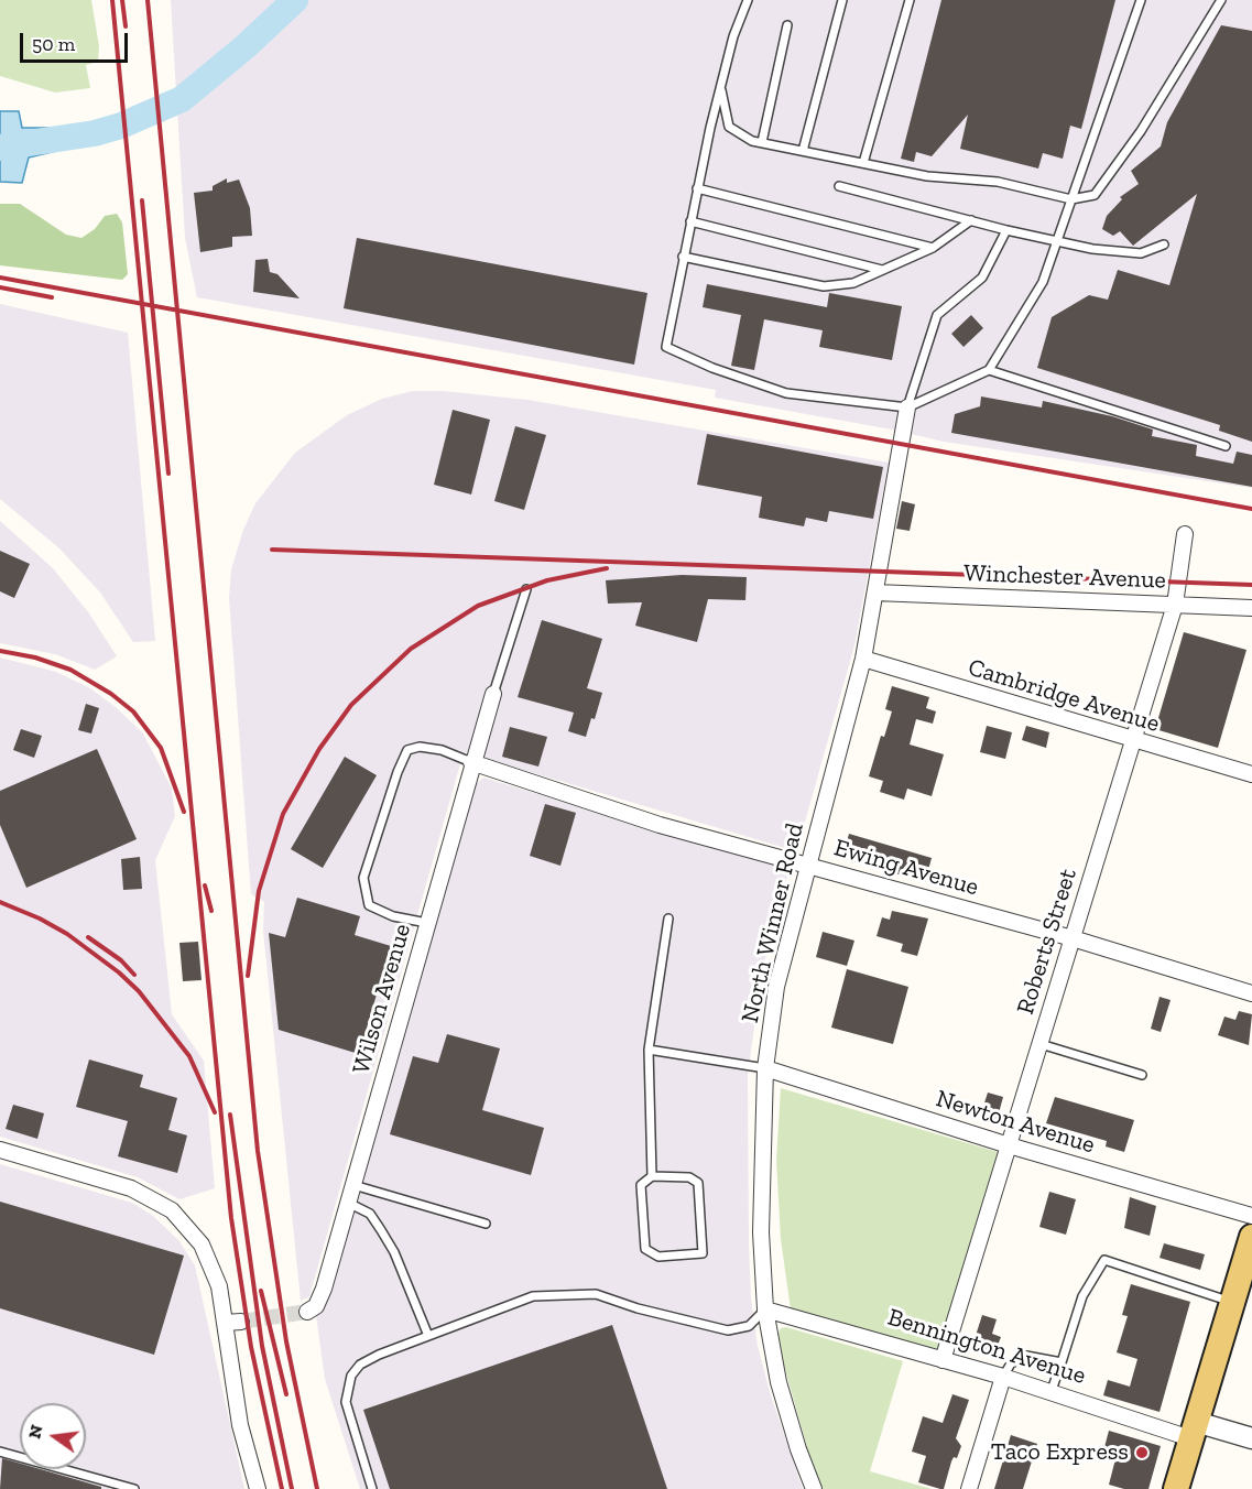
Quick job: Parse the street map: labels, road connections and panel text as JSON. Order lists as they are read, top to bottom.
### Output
{
  "streets": {
    "street": [
      "Winchester Avenue",
      "Cambridge Avenue",
      "Ewing Avenue",
      "North Winner Road",
      "Roberts Street",
      "Wilson Avenue",
      "Newton Avenue",
      "Bennington Avenue"
    ]
  },
  "crossings": [
    ["Winchester Avenue", "North Winner Road"],
    ["Winchester Avenue", "Roberts Street"],
    ["Cambridge Avenue", "North Winner Road"],
    ["Cambridge Avenue", "Roberts Street"],
    ["Ewing Avenue", "North Winner Road"],
    ["Ewing Avenue", "Roberts Street"],
    ["Ewing Avenue", "Wilson Avenue"],
    ["North Winner Road", "Newton Avenue"],
    ["North Winner Road", "Bennington Avenue"],
    ["Roberts Street", "Newton Avenue"],
    ["Roberts Street", "Bennington Avenue"]
  ],
  "places": ["Taco Express"],
  "scale_bar": "50 m",
  "north": "left"
}
